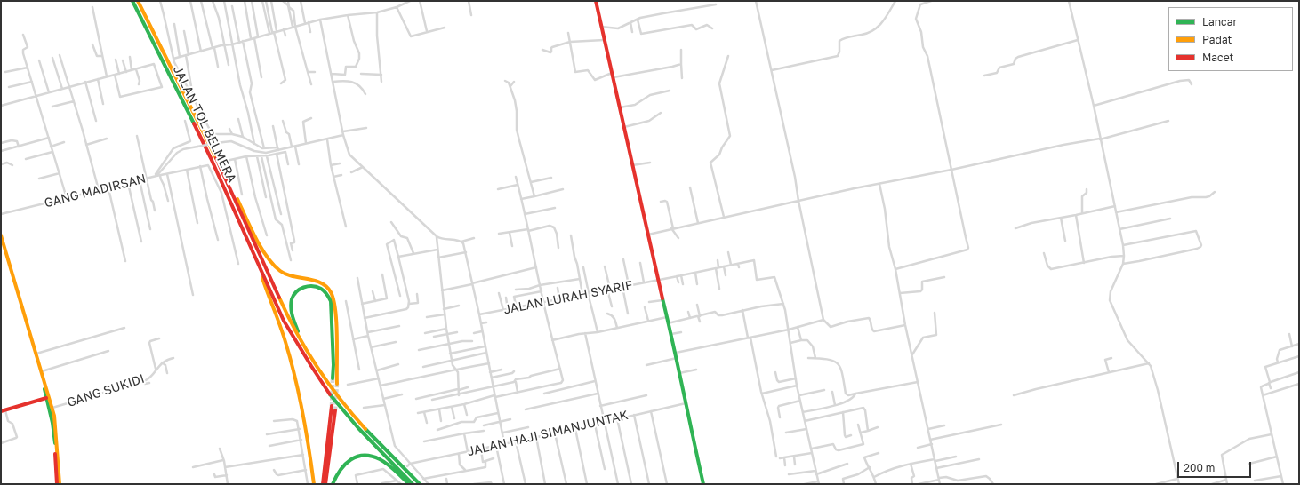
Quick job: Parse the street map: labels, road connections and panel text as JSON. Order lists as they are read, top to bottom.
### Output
{
  "streets": {
    "main road": ["JALAN TOL BELMERA"],
    "street": [
      "GANG MADIRSAN",
      "JALAN LURAH SYARIF",
      "GANG SUKIDI",
      "JALAN HAJI SIMANJUNTAK"
    ]
  },
  "legend": ["Lancar", "Padat", "Macet"],
  "scale_bar": "200 m"
}
